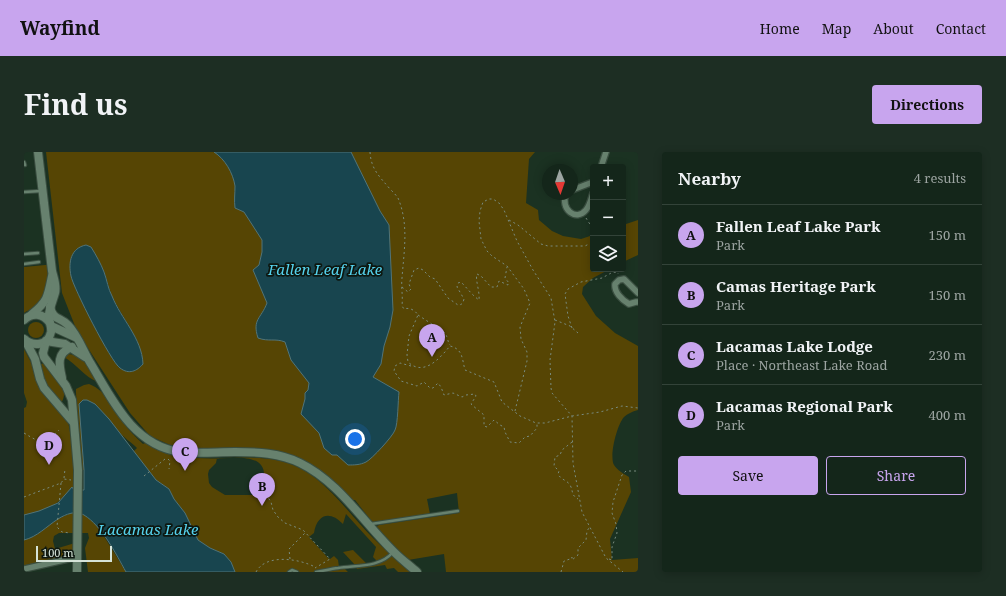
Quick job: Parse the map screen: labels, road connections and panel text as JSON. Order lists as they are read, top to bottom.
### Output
{
  "water": ["Fallen Leaf Lake", "Lacamas Lake"],
  "scale_bar": "100 m",
  "north": "bottom",
  "page": {
    "header": "Wayfind",
    "nav": [
      "Home",
      "Map",
      "About",
      "Contact"
    ],
    "title": "Find us",
    "buttons": [
      "Directions",
      ["Save", "Share"]
    ],
    "heading": ["Nearby", "4 results"],
    "map_buttons": ["+", "−"],
    "list": [
      {
        "mark": "A",
        "name": "Fallen Leaf Lake Park",
        "note": "Park",
        "value": "150 m"
      },
      {
        "mark": "B",
        "name": "Camas Heritage Park",
        "note": "Park",
        "value": "150 m"
      },
      {
        "mark": "C",
        "name": "Lacamas Lake Lodge",
        "note": "Place · Northeast Lake Road",
        "value": "230 m"
      },
      {
        "mark": "D",
        "name": "Lacamas Regional Park",
        "note": "Park",
        "value": "400 m"
      }
    ],
    "pins": [
      "A",
      "D",
      "C",
      "B"
    ],
    "scale": "100 m"
  }
}
